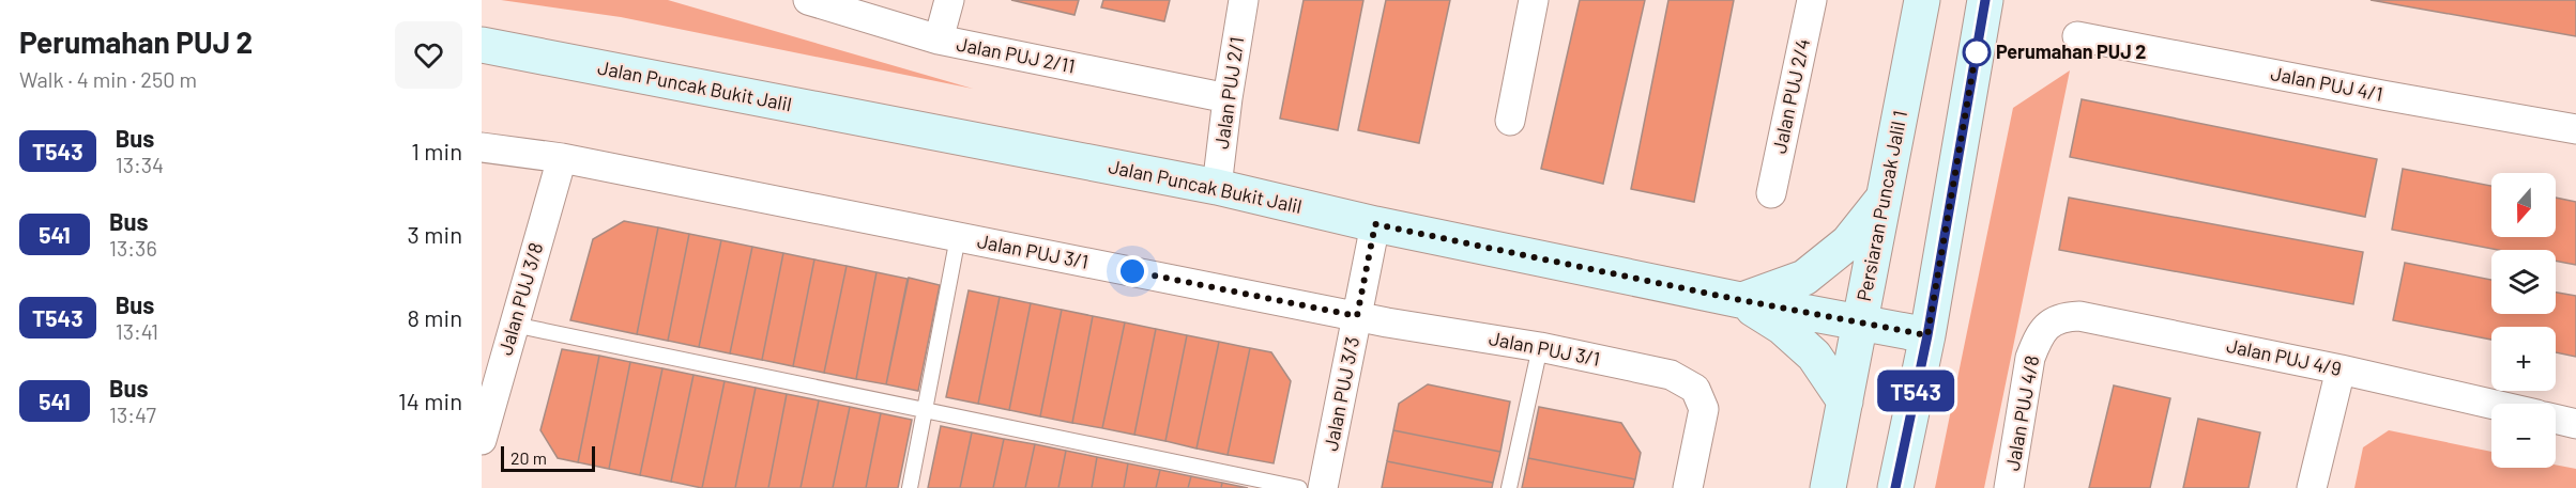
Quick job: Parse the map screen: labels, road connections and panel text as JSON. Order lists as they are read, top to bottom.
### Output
{
  "streets": {
    "street": [
      "Jalan PUJ 2/11",
      "Jalan PUJ 4/1",
      "Jalan Puncak Bukit Jalil",
      "Jalan PUJ 2/1",
      "Jalan PUJ 2/4",
      "Persiaran Puncak Jalil 1",
      "Jalan PUJ 3/1",
      "Jalan PUJ 3/8",
      "Jalan PUJ 4/9",
      "Jalan PUJ 3/3",
      "Jalan PUJ 4/8"
    ]
  },
  "crossings": [
    ["Jalan PUJ 2/11", "Jalan PUJ 2/1"],
    ["Jalan Puncak Bukit Jalil", "Jalan PUJ 2/1"],
    ["Jalan Puncak Bukit Jalil", "Persiaran Puncak Jalil 1"],
    ["Jalan Puncak Bukit Jalil", "Jalan PUJ 3/3"],
    ["Jalan PUJ 3/1", "Jalan PUJ 3/8"],
    ["Jalan PUJ 3/1", "Jalan PUJ 3/3"],
    ["Jalan PUJ 4/9", "Jalan PUJ 4/8"]
  ],
  "places": ["Perumahan PUJ 2"],
  "lines": ["bus line T543"],
  "scale_bar": "20 m",
  "north": "bottom",
  "page": {
    "heading": ["Perumahan PUJ 2", "Walk · 4 min · 250 m"],
    "on_map": "T543",
    "list": [
      {
        "mark": "T543",
        "name": "Bus",
        "note": "13:34",
        "value": "1 min"
      },
      {
        "mark": "541",
        "name": "Bus",
        "note": "13:36",
        "value": "3 min"
      },
      {
        "mark": "T543",
        "name": "Bus",
        "note": "13:41",
        "value": "8 min"
      },
      {
        "mark": "541",
        "name": "Bus",
        "note": "13:47",
        "value": "14 min"
      }
    ],
    "map_buttons": ["+", "−"],
    "scale": "20 m"
  }
}
